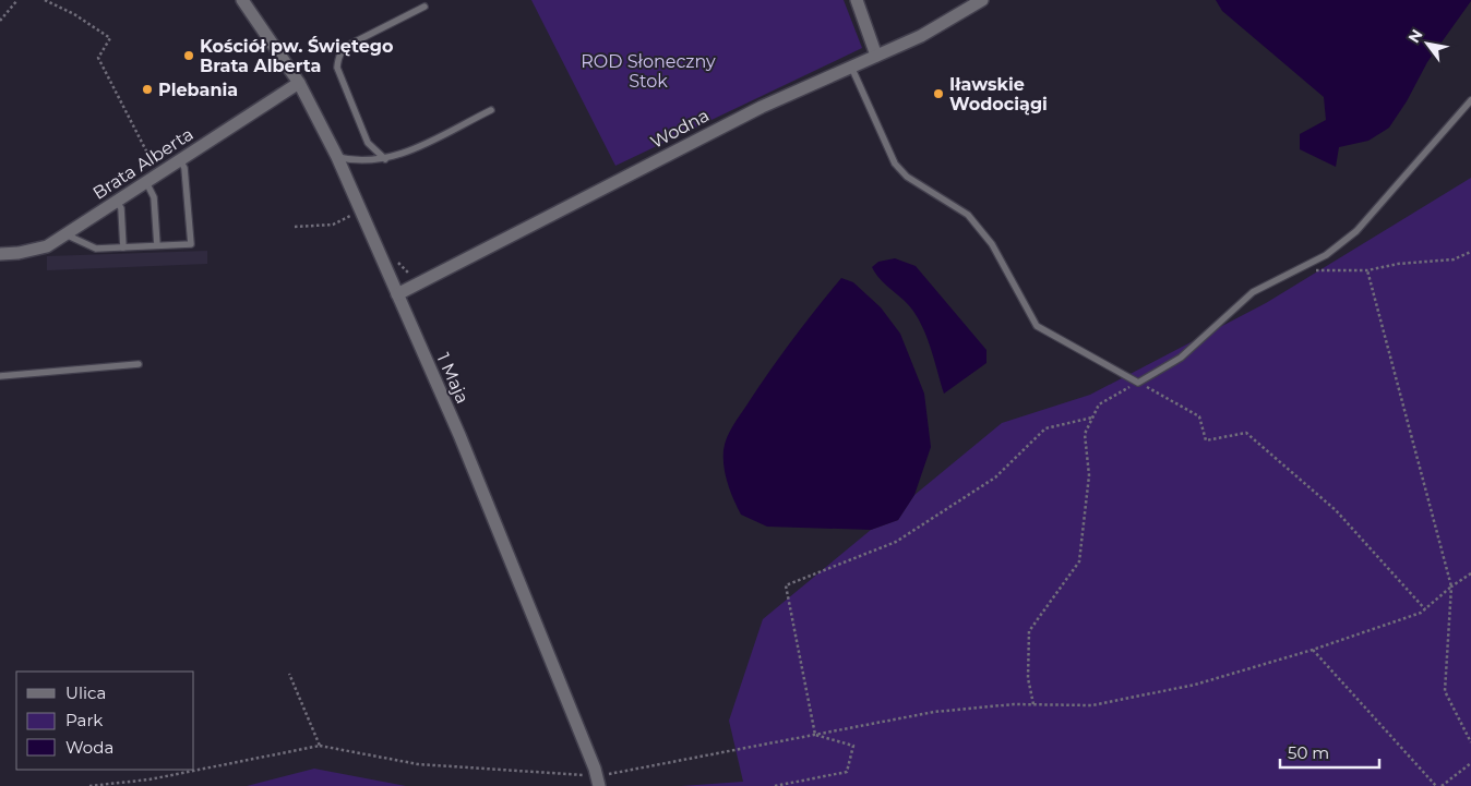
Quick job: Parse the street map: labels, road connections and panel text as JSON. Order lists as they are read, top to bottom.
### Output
{
  "streets": {
    "street": ["Wodna", "Brata Alberta", "1 Maja"]
  },
  "crossings": [
    ["Wodna", "1 Maja"],
    ["Brata Alberta", "1 Maja"]
  ],
  "parks": ["ROD Słoneczny Stok"],
  "places": ["Kościół pw. Świętego Brata Alberta", "Plebania", "Iławskie Wodociągi"],
  "legend": ["Ulica", "Park", "Woda"],
  "scale_bar": "50 m",
  "north": "top left"
}
